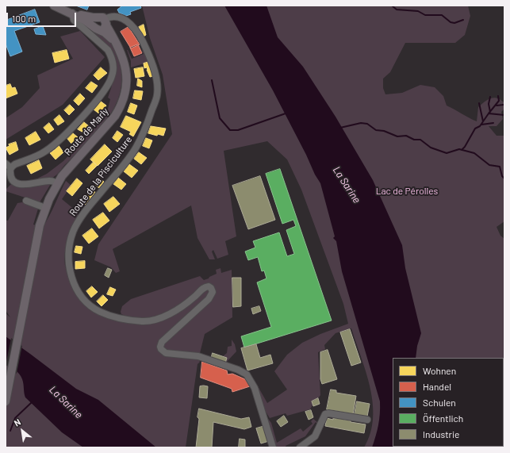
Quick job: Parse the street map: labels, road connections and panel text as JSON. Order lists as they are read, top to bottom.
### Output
{
  "streets": {
    "main road": ["Route de Marly"],
    "street": ["Route de la Pisciculture"]
  },
  "crossings": [
    ["Route de Marly", "Route de la Pisciculture"]
  ],
  "water": ["La Sarine"],
  "parks": ["Lac de Pérolles"],
  "legend": [
    "Wohnen",
    "Handel",
    "Schulen",
    "Öffentlich",
    "Industrie"
  ],
  "scale_bar": "100 m",
  "north": "top left"
}
